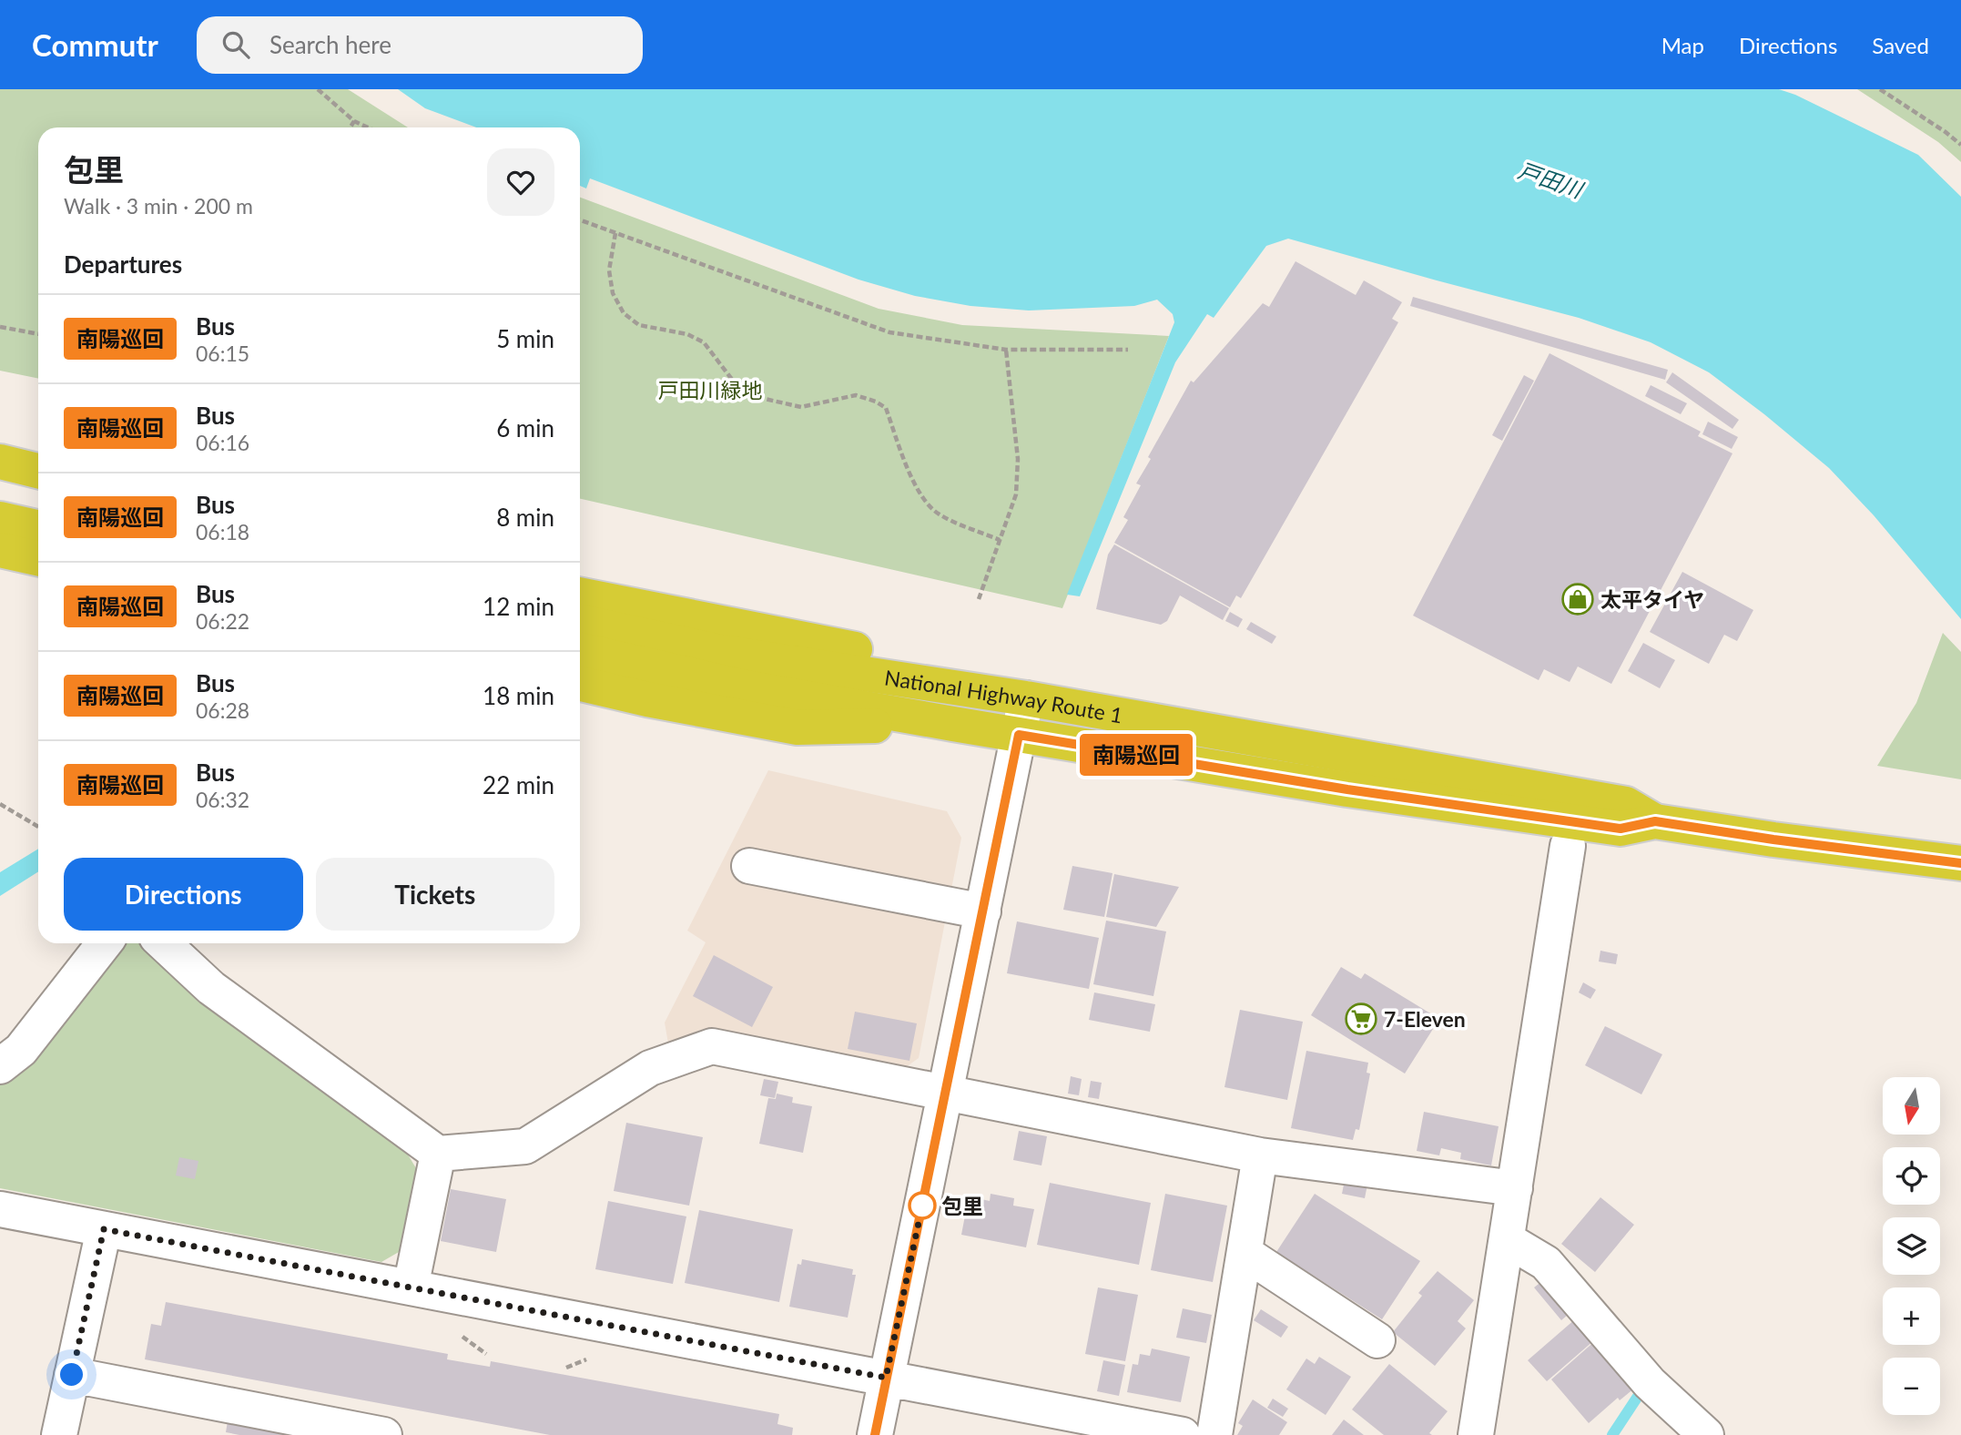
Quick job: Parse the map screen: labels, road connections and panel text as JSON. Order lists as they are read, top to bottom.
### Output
{
  "streets": {
    "highway": ["National Highway Route 1"]
  },
  "water": ["戸田川"],
  "parks": ["戸田川緑地"],
  "places": {
    "shop": ["太平タイヤ"],
    "supermarket": ["7-Eleven"],
    "other": ["包里"]
  },
  "lines": ["bus line 南陽巡回"],
  "north": "bottom",
  "page": {
    "header": "Commutr",
    "search": "Search here",
    "nav": ["Map", "Directions", "Saved"],
    "on_map": "南陽巡回",
    "heading": [
      ["包里", "Walk · 3 min · 200 m"],
      "Departures"
    ],
    "list": [
      {
        "mark": "南陽巡回",
        "name": "Bus",
        "note": "06:15",
        "value": "5 min"
      },
      {
        "mark": "南陽巡回",
        "name": "Bus",
        "note": "06:16",
        "value": "6 min"
      },
      {
        "mark": "南陽巡回",
        "name": "Bus",
        "note": "06:18",
        "value": "8 min"
      },
      {
        "mark": "南陽巡回",
        "name": "Bus",
        "note": "06:22",
        "value": "12 min"
      },
      {
        "mark": "南陽巡回",
        "name": "Bus",
        "note": "06:28",
        "value": "18 min"
      },
      {
        "mark": "南陽巡回",
        "name": "Bus",
        "note": "06:32",
        "value": "22 min"
      }
    ],
    "buttons": ["Directions", "Tickets"],
    "map_buttons": ["+", "−"]
  }
}
